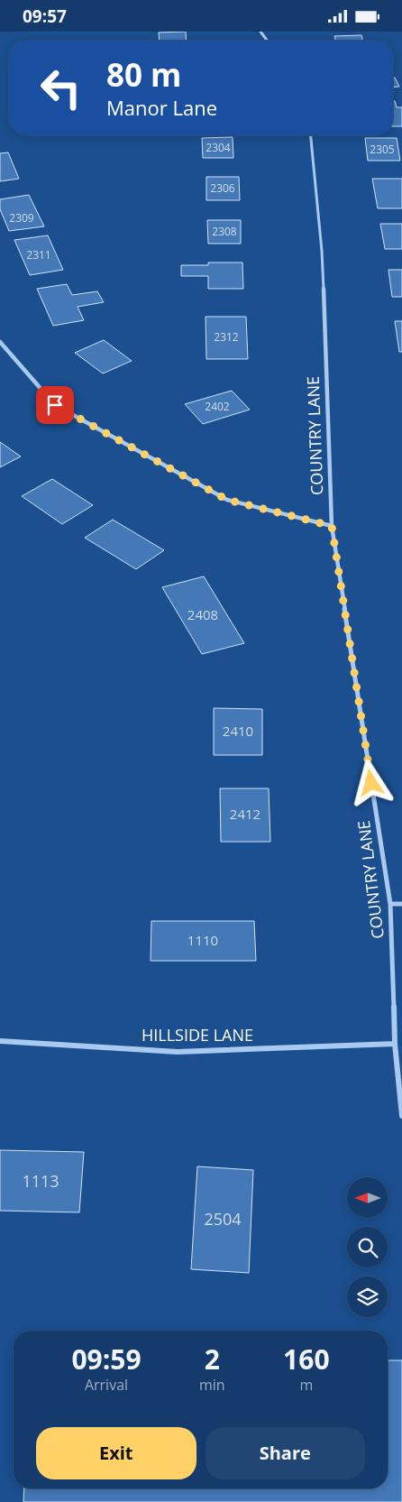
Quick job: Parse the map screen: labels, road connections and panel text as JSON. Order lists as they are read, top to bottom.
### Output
{
  "streets": {
    "street": ["COUNTRY LANE", "HILLSIDE LANE"]
  },
  "crossings": [
    ["COUNTRY LANE", "HILLSIDE LANE"]
  ],
  "house_numbers": [
    "2304",
    "2305",
    "2306",
    "2309",
    "2308",
    "2311",
    "2312",
    "2402",
    "2408",
    "2410",
    "2412",
    "1110",
    "1113",
    "2504"
  ],
  "north": "left",
  "page": {
    "status": "09:57",
    "turn": ["80 m", "Manor Lane"],
    "eta": [
      "09:59",
      "Arrival",
      "2",
      "min",
      "160",
      "m"
    ],
    "buttons": ["Exit", "Share"]
  }
}
